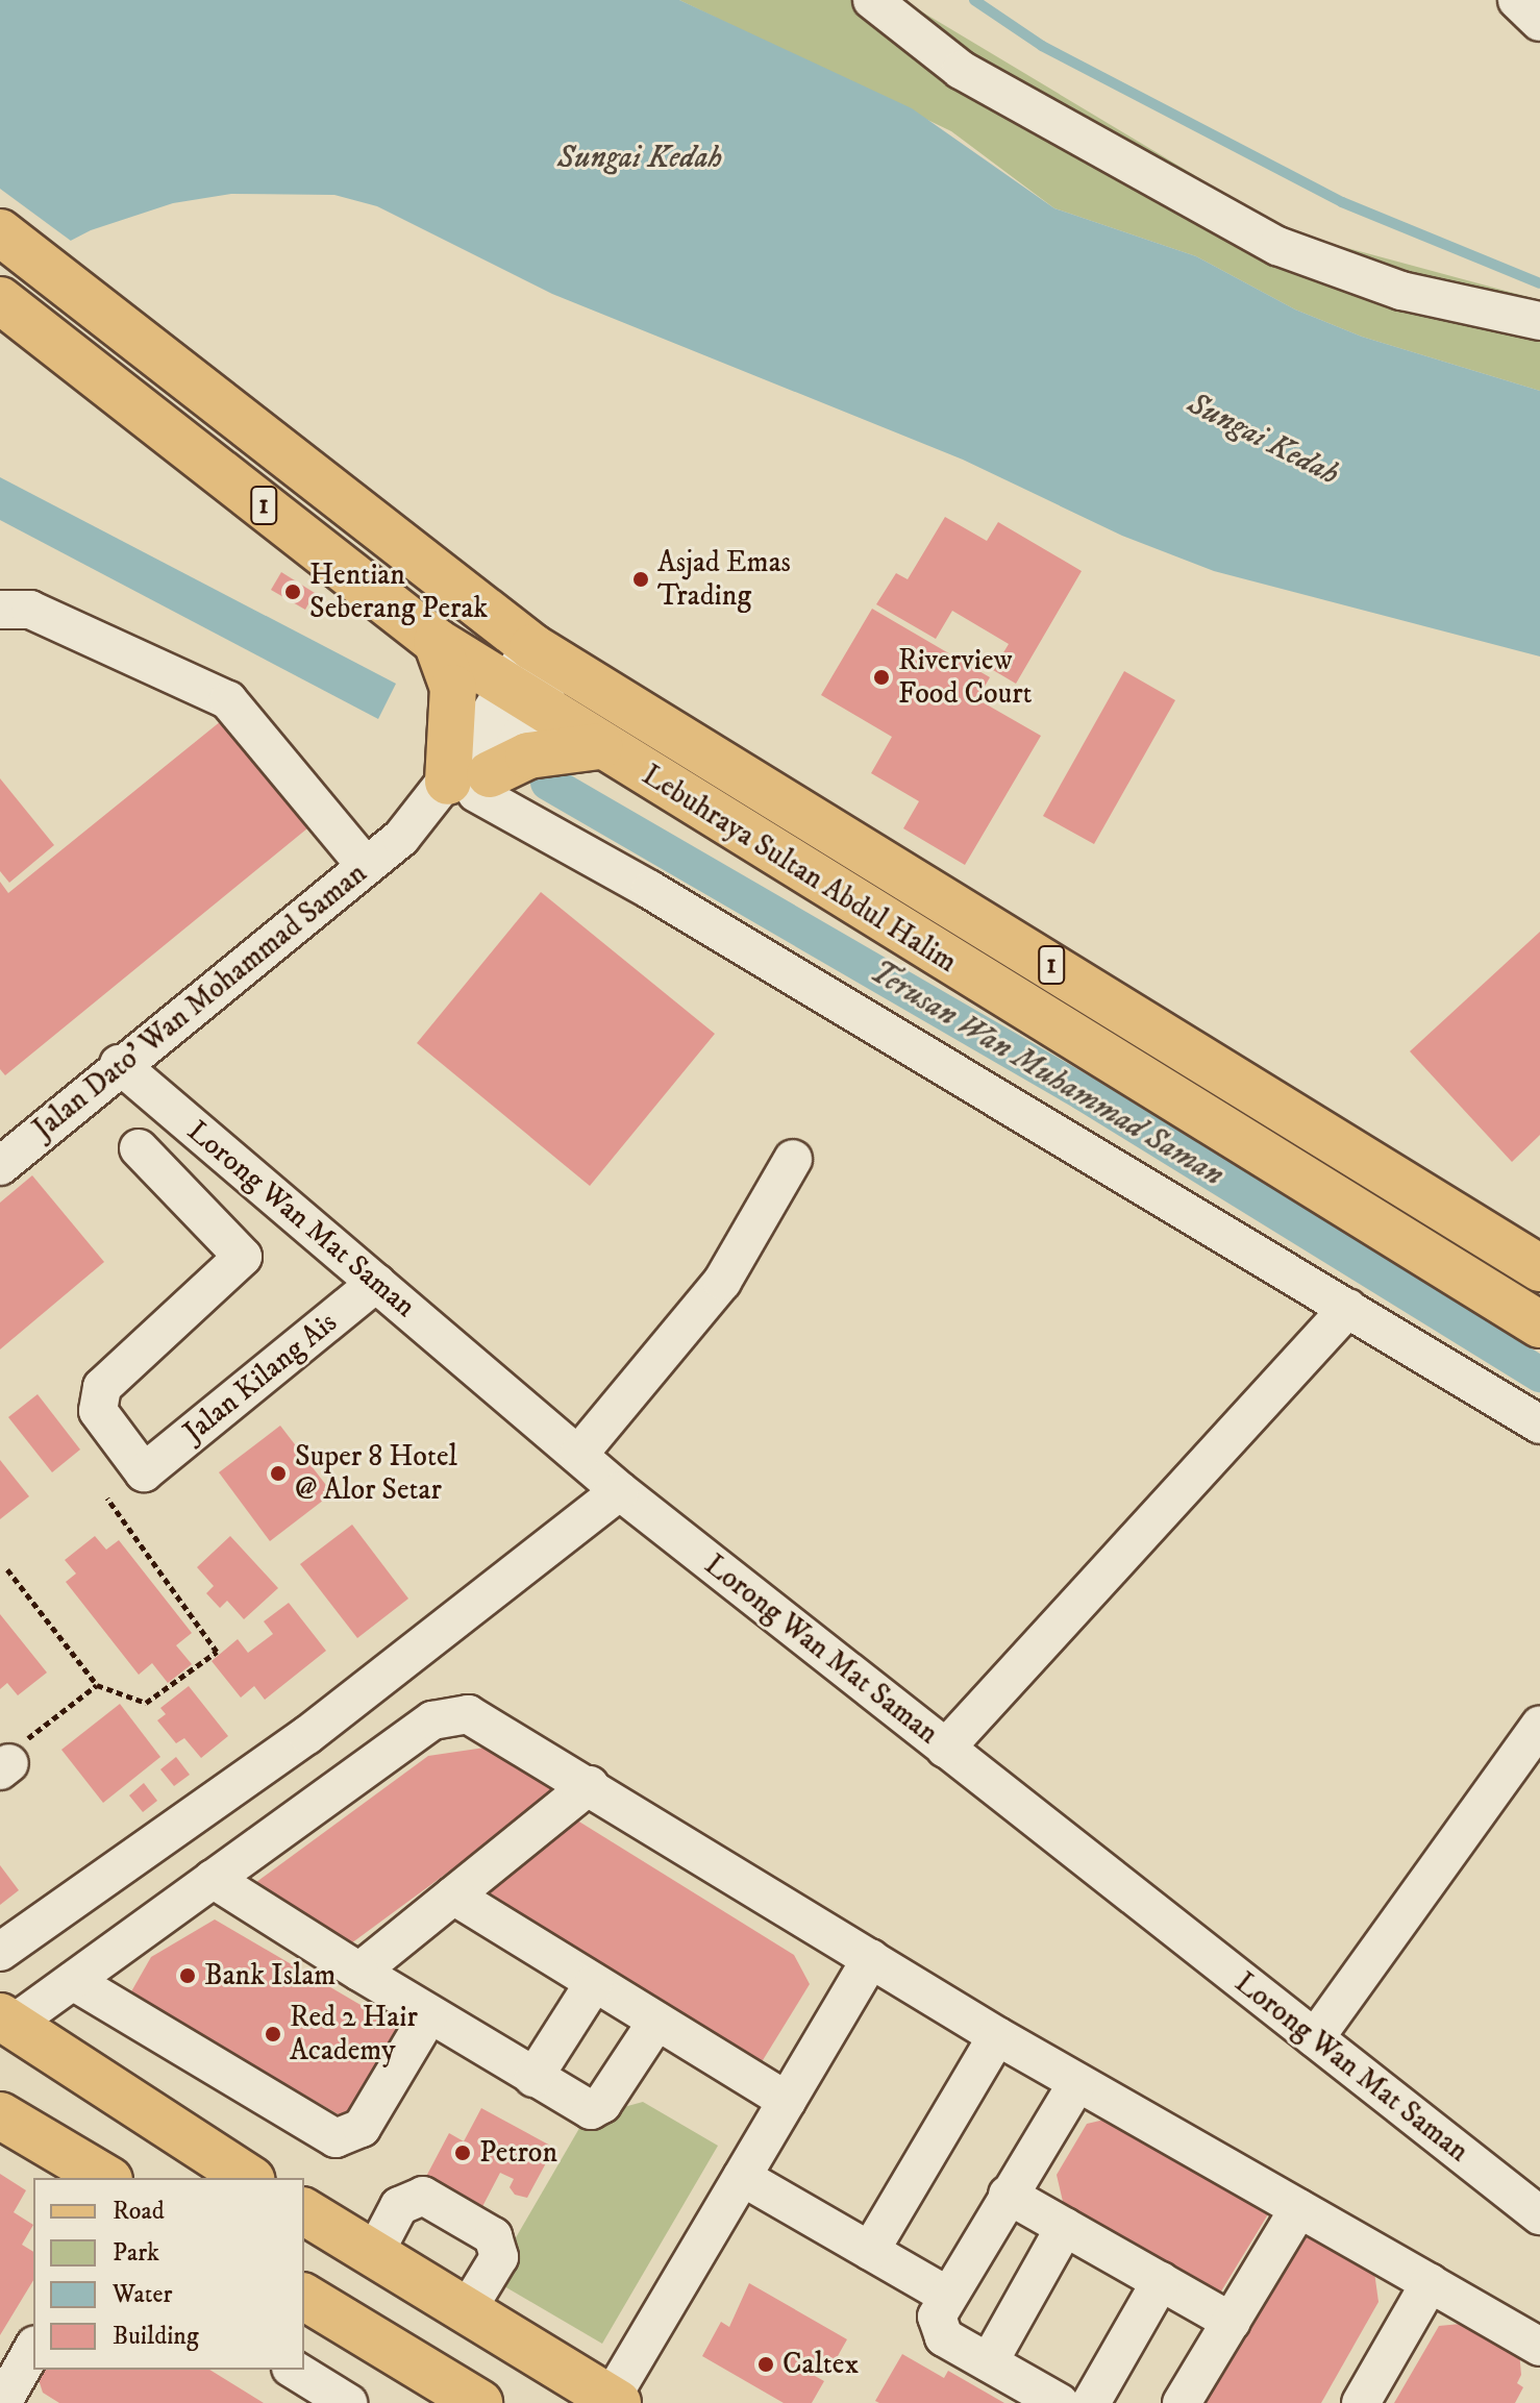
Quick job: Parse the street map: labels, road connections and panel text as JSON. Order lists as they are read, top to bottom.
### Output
{
  "streets": {
    "main road": ["1", "Lebuhraya Sultan Abdul Halim"],
    "street": ["Jalan Dato' Wan Mohammad Saman", "Lorong Wan Mat Saman", "Jalan Kilang Ais"]
  },
  "crossings": [
    ["Lebuhraya Sultan Abdul Halim", "Jalan Dato' Wan Mohammad Saman"],
    ["Jalan Dato' Wan Mohammad Saman", "Lorong Wan Mat Saman"],
    ["Lorong Wan Mat Saman", "Jalan Kilang Ais"]
  ],
  "water": ["Sungai Kedah", "Terusan Wan Muhammad Saman"],
  "places": [
    "Asjad Emas Trading",
    "Hentian Seberang Perak",
    "Riverview Food Court",
    "Super 8 Hotel @ Alor Setar",
    "Bank Islam",
    "Red 2 Hair Academy",
    "Petron",
    "Caltex"
  ],
  "legend": [
    "Road",
    "Park",
    "Water",
    "Building"
  ]
}
